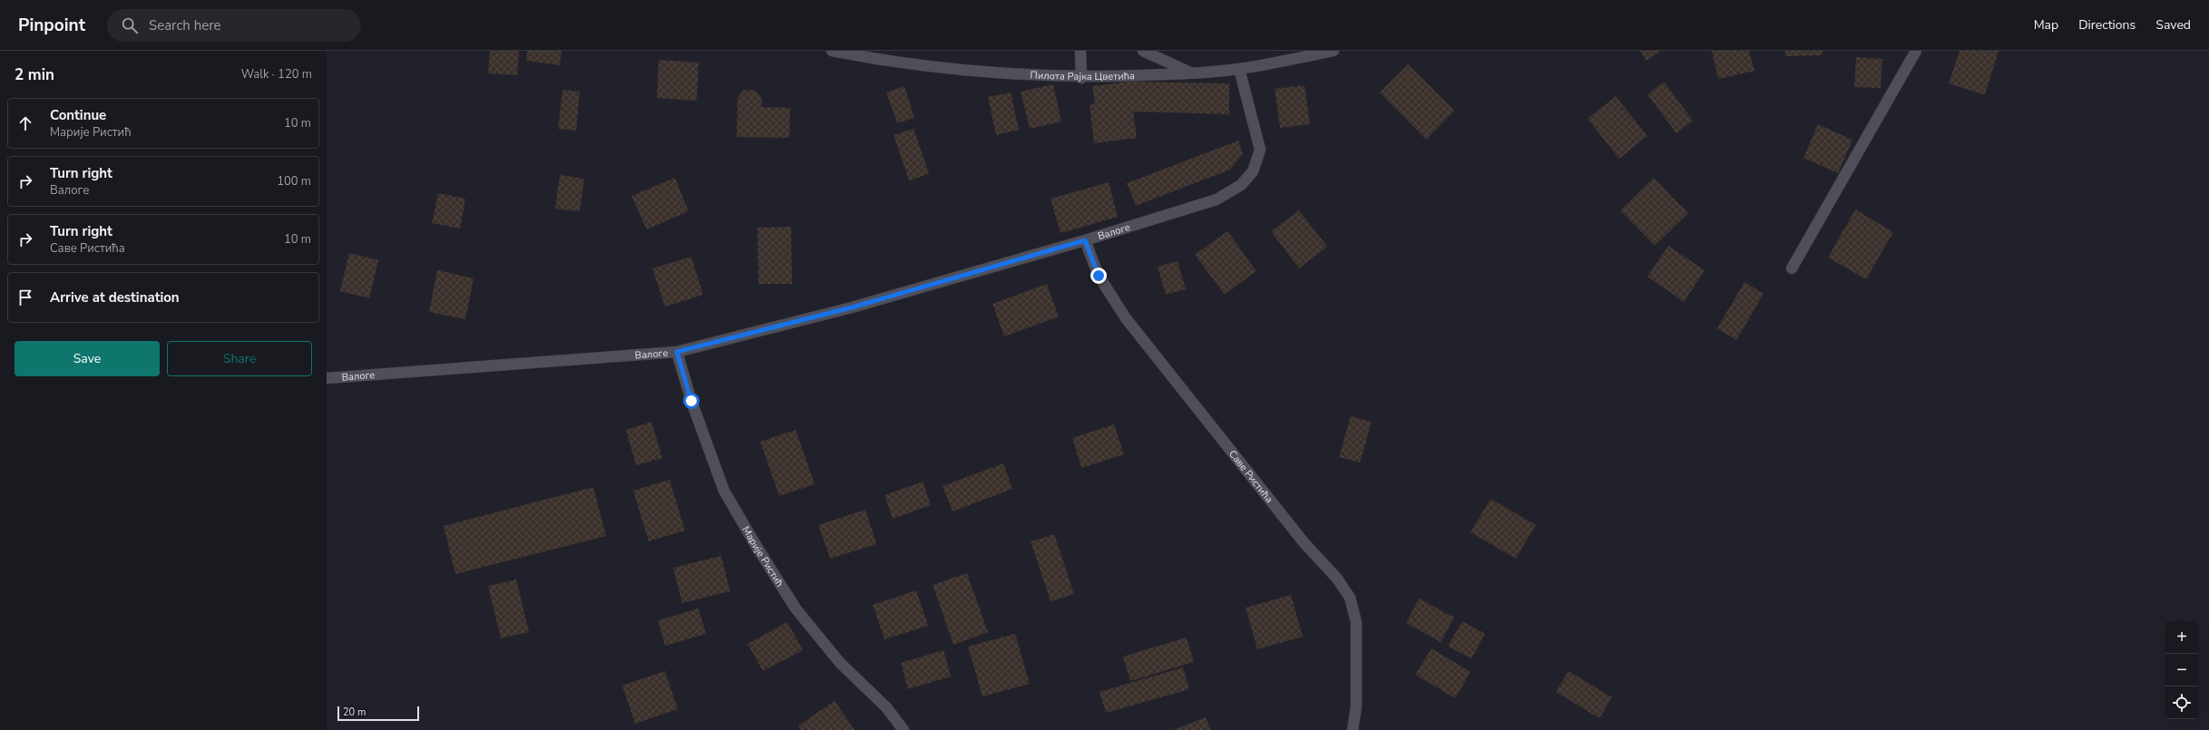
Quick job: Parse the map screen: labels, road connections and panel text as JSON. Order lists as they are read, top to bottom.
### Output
{
  "streets": {
    "street": [
      "Пилота Рајка Цветића",
      "Валоге",
      "Саве Ристића",
      "Марије Ристић"
    ]
  },
  "crossings": [
    ["Пилота Рајка Цветића", "Валоге"],
    ["Валоге", "Саве Ристића"],
    ["Валоге", "Марије Ристић"]
  ],
  "scale_bar": "20 m",
  "page": {
    "header": "Pinpoint",
    "search": "Search here",
    "nav": ["Map", "Directions", "Saved"],
    "heading": ["2 min", "Walk · 120 m"],
    "list": [
      ["Continue", "Марије Ристић", "10 m"],
      ["Turn right", "Валоге", "100 m"],
      ["Turn right", "Саве Ристића", "10 m"],
      "Arrive at destination"
    ],
    "buttons": ["Save", "Share"],
    "map_buttons": ["+", "−"],
    "scale": "20 m"
  }
}
